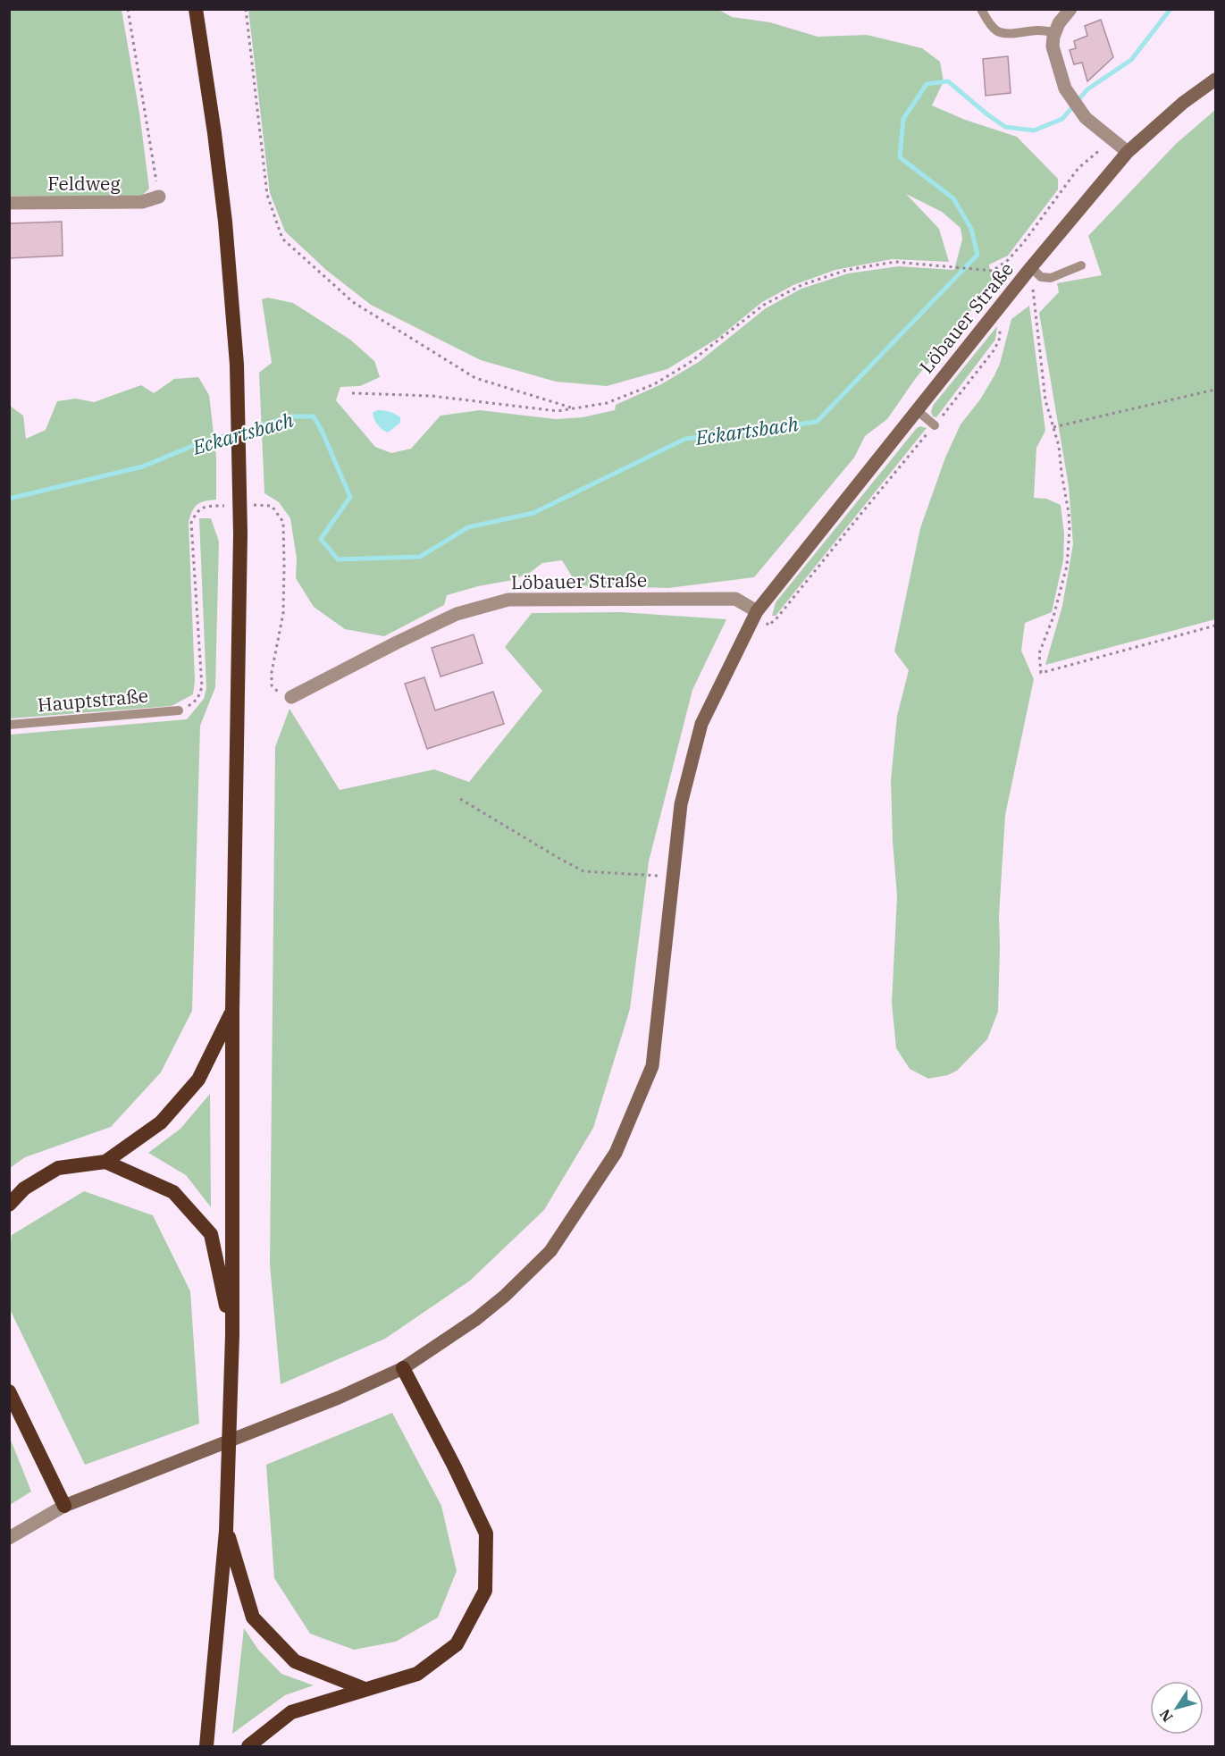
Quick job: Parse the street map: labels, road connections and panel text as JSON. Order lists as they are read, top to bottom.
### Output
{
  "streets": {
    "main road": ["Löbauer Straße"],
    "street": ["Feldweg"],
    "lane": ["Hauptstraße"]
  },
  "water": ["Eckartsbach"],
  "north": "bottom left"
}
